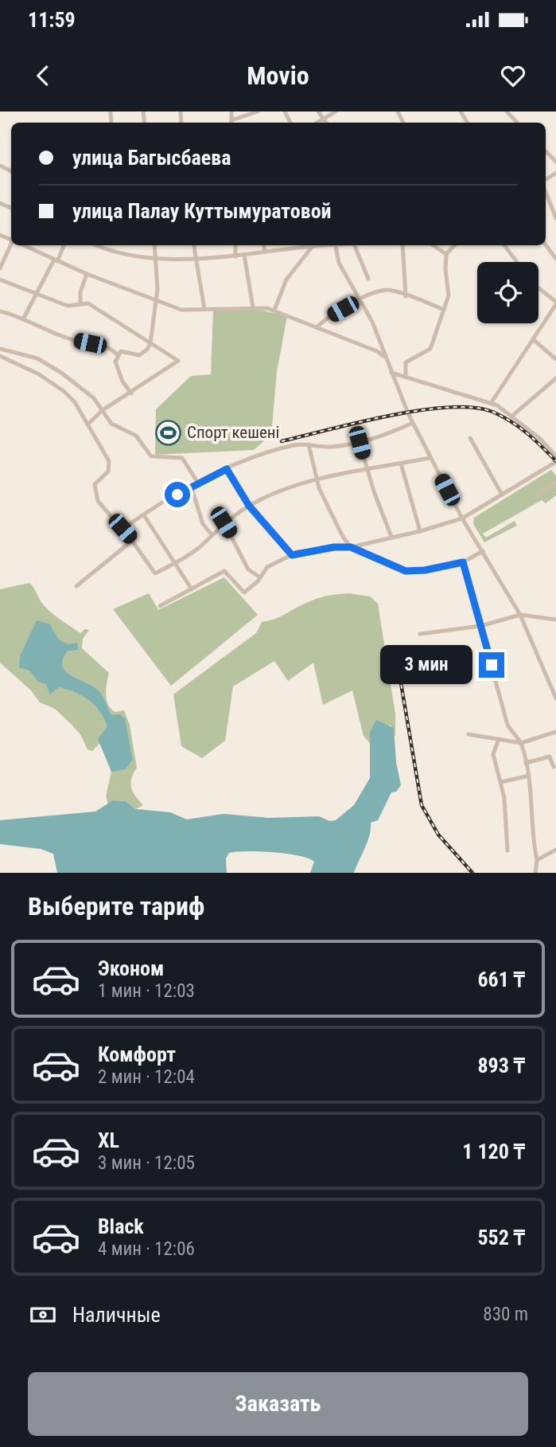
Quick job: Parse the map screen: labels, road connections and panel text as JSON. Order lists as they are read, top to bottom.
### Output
{
  "places": {
    "sports": ["Спорт кешені"]
  },
  "page": {
    "status": "11:59",
    "header": "Movio",
    "banner": ["улица Багысбаева", "улица Палау Куттымуратовой"],
    "bubble": "3 мин",
    "heading": "Выберите тариф",
    "list": [
      {
        "name": "Эконом",
        "note": "1 мин · 12:03",
        "value": "661 ₸"
      },
      {
        "name": "Комфорт",
        "note": "2 мин · 12:04",
        "value": "893 ₸"
      },
      {
        "name": "XL",
        "note": "3 мин · 12:05",
        "value": "1 120 ₸"
      },
      {
        "name": "Black",
        "note": "4 мин · 12:06",
        "value": "552 ₸"
      }
    ],
    "pay": ["Наличные", "830 m"],
    "buttons": "Заказать"
  }
}
